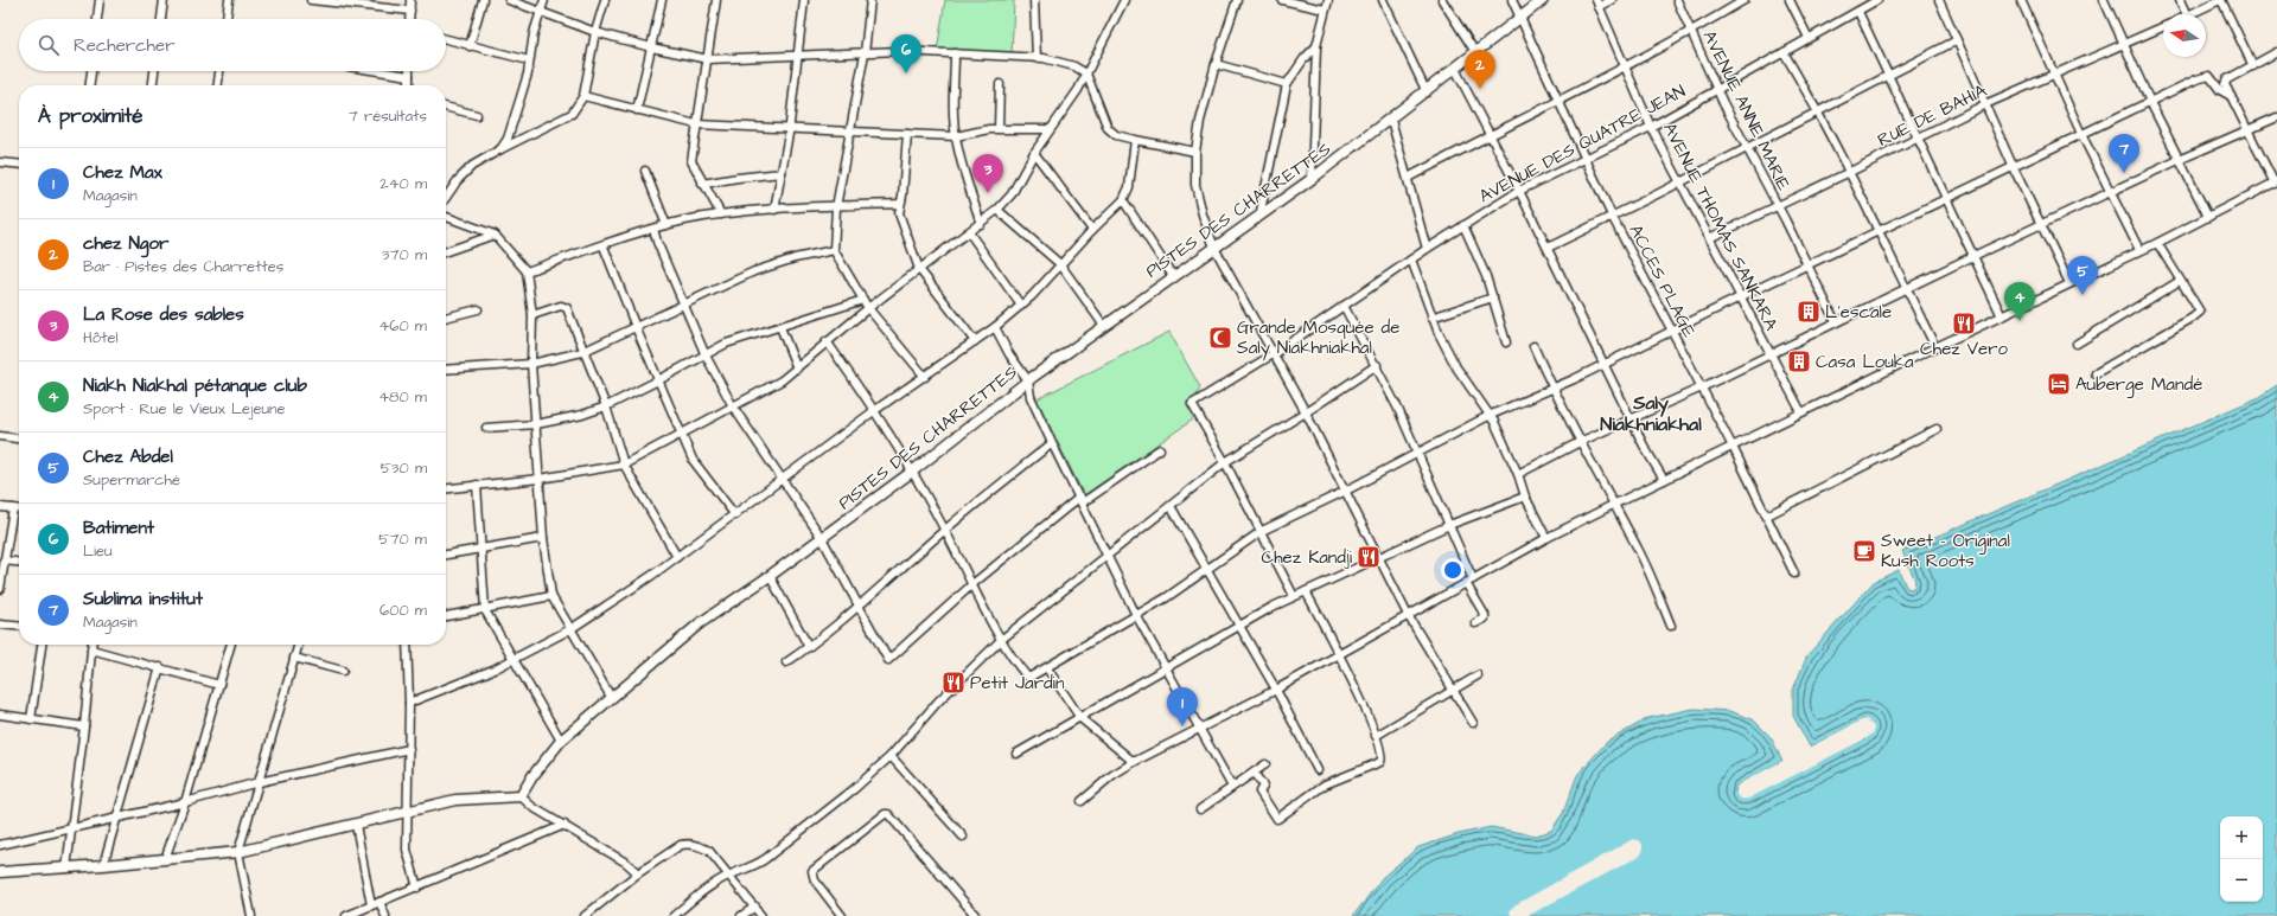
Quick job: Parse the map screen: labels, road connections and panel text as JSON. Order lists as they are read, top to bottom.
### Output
{
  "streets": {
    "main road": ["PISTES DES CHARRETTES"],
    "street": [
      "AVENUE ANNE MARIE",
      "RUE DE BAHIA",
      "AVENUE DES QUATRE JEAN",
      "AVENUE THOMAS SANKARA",
      "ACCES PLAGE"
    ]
  },
  "crossings": [
    ["AVENUE ANNE MARIE", "RUE DE BAHIA"],
    ["AVENUE ANNE MARIE", "AVENUE DES QUATRE JEAN"],
    ["RUE DE BAHIA", "AVENUE THOMAS SANKARA"],
    ["AVENUE DES QUATRE JEAN", "AVENUE THOMAS SANKARA"],
    ["AVENUE DES QUATRE JEAN", "ACCES PLAGE"],
    ["PISTES DES CHARRETTES", "ACCES PLAGE"]
  ],
  "districts": ["Saly Niakhniakhal"],
  "places": {
    "building": ["L’escale", "Casa Louka"],
    "restaurant": ["Chez Vero", "Chez Kandji", "Petit Jardin"],
    "mosque": ["Grande Mosquée de Saly Niakhniakhal"],
    "hotel": ["Auberge Mandé"],
    "cafe": ["Sweet - Original Kush Roots"]
  },
  "north": "left",
  "page": {
    "search": "Rechercher",
    "pins": [
      "6",
      "2",
      "7",
      "3",
      "5",
      "4",
      "1"
    ],
    "heading": ["À proximité", "7 résultats"],
    "list": [
      {
        "mark": "1",
        "name": "Chez Max",
        "note": "Magasin",
        "value": "240 m"
      },
      {
        "mark": "2",
        "name": "chez Ngor",
        "note": "Bar · Pistes des Charrettes",
        "value": "370 m"
      },
      {
        "mark": "3",
        "name": "La Rose des sables",
        "note": "Hôtel",
        "value": "460 m"
      },
      {
        "mark": "4",
        "name": "Niakh Niakhal pétanque club",
        "note": "Sport · Rue le Vieux Lejeune",
        "value": "480 m"
      },
      {
        "mark": "5",
        "name": "Chez Abdel",
        "note": "Supermarché",
        "value": "530 m"
      },
      {
        "mark": "6",
        "name": "Batiment",
        "note": "Lieu",
        "value": "570 m"
      },
      {
        "mark": "7",
        "name": "Sublima institut",
        "note": "Magasin",
        "value": "600 m"
      }
    ],
    "map_buttons": ["+", "−"]
  }
}
